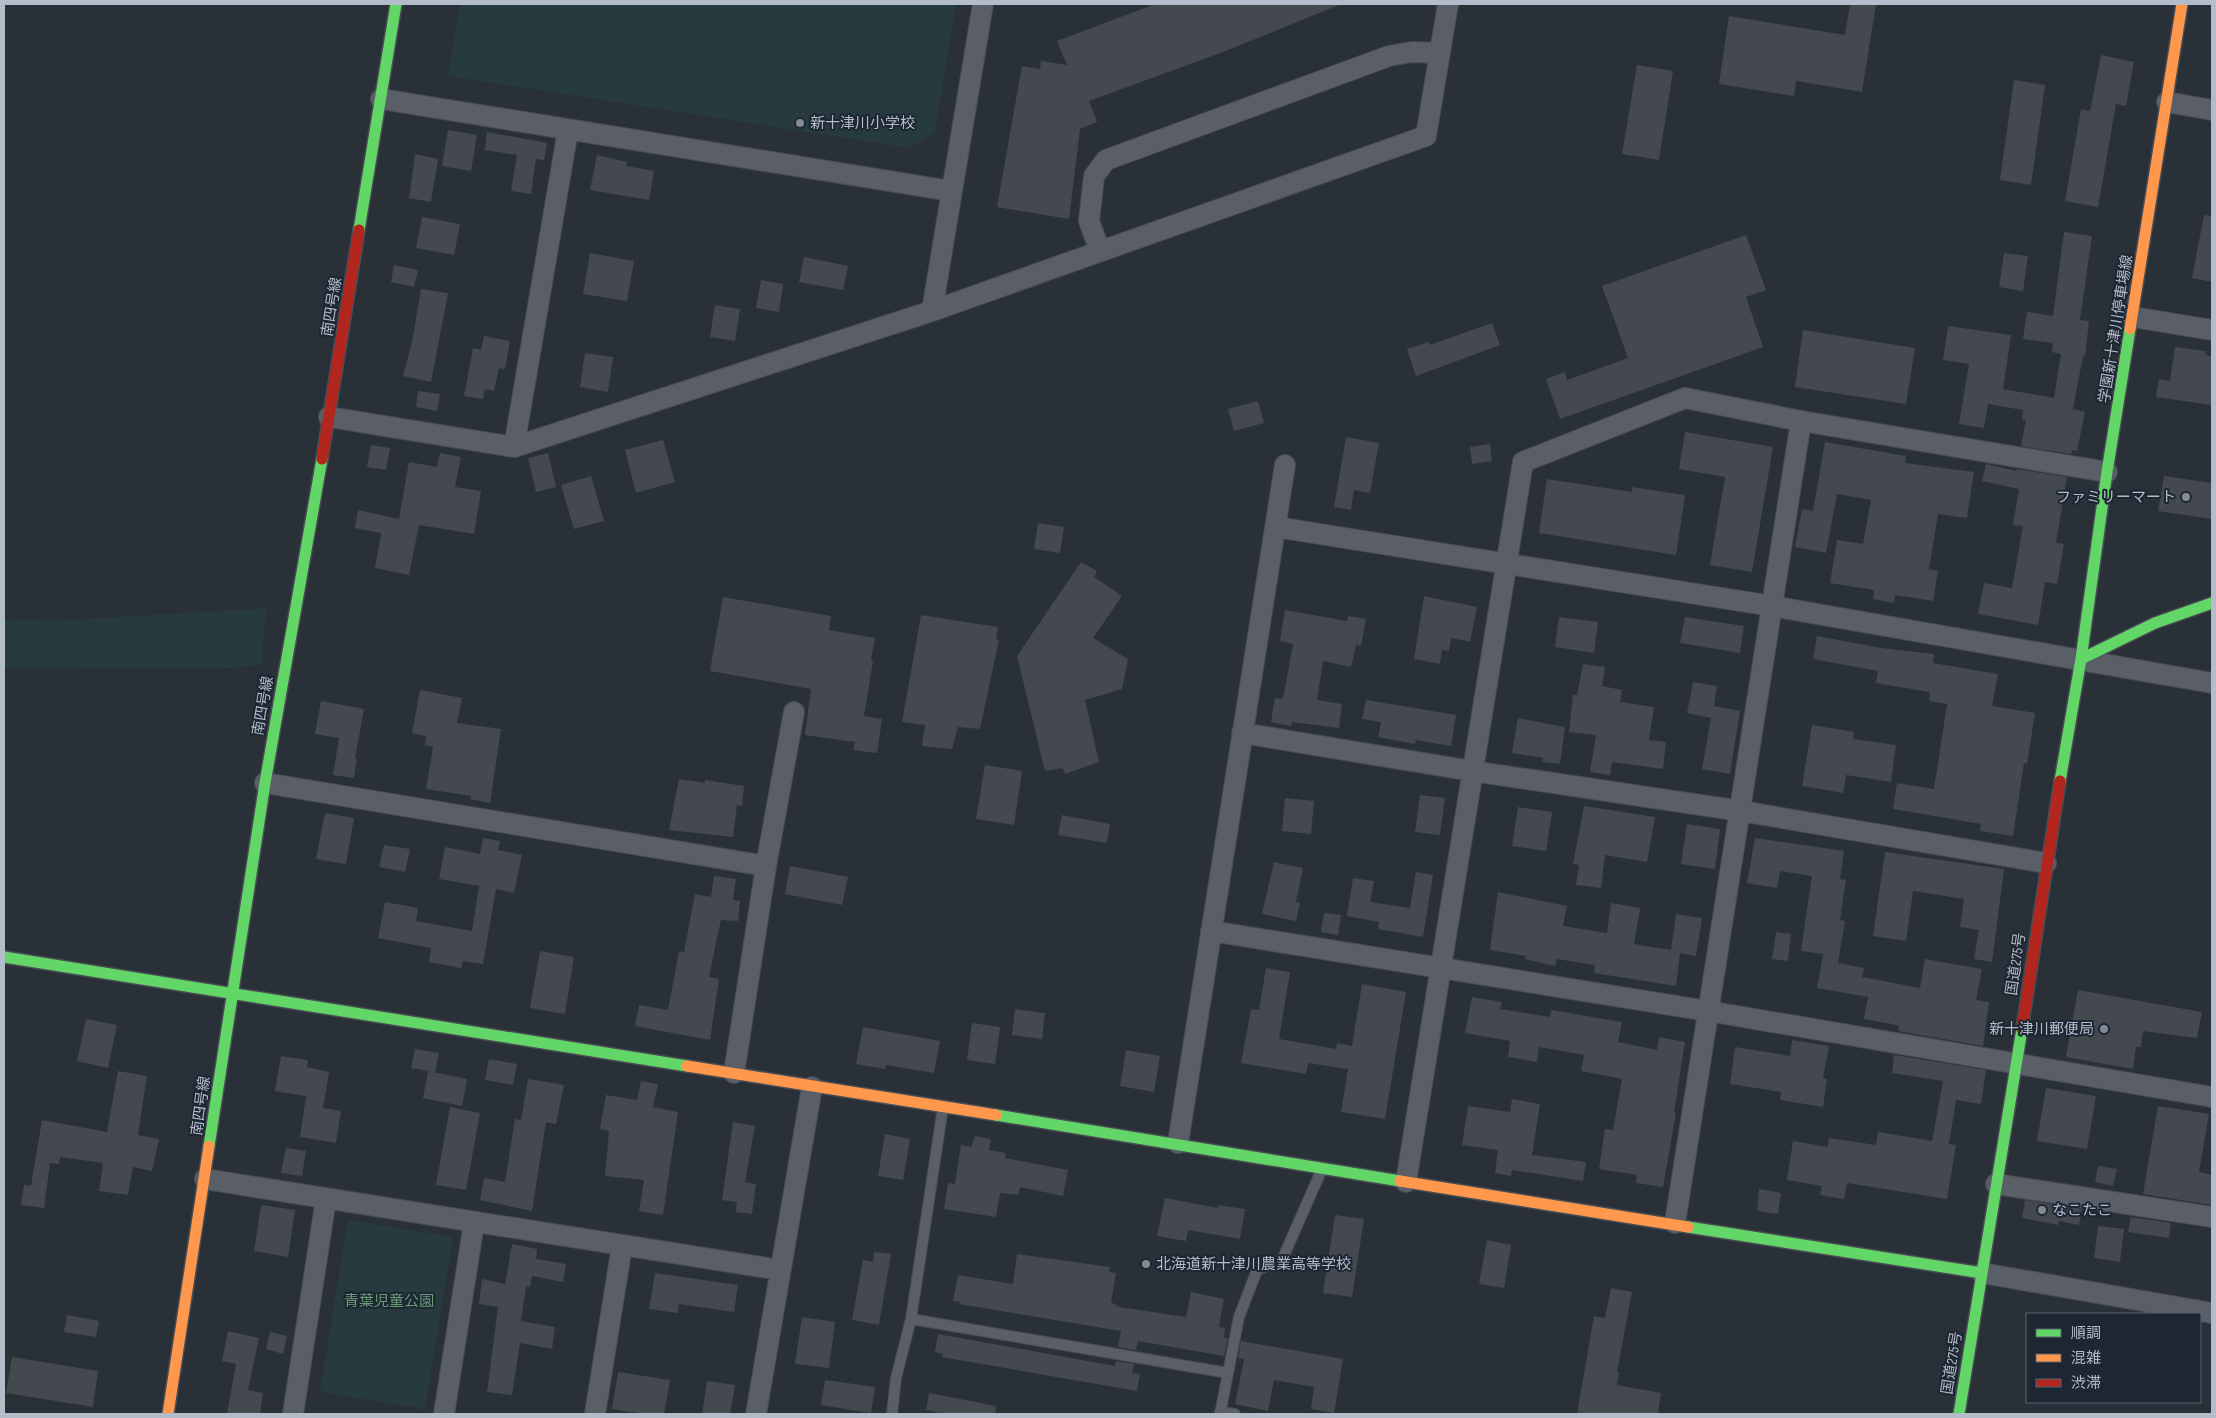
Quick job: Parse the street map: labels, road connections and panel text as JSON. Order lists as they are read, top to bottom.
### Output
{
  "streets": {
    "main road": ["南四号線", "学園新十津川停車場線", "国道275号"]
  },
  "crossings": [
    ["学園新十津川停車場線", "国道275号"]
  ],
  "parks": ["青葉児童公園"],
  "places": [
    "新十津川小学校",
    "ファミリーマート",
    "新十津川郵便局",
    "なこたこ",
    "北海道新十津川農業高等学校"
  ],
  "legend": ["順調", "混雑", "渋滞"]
}
